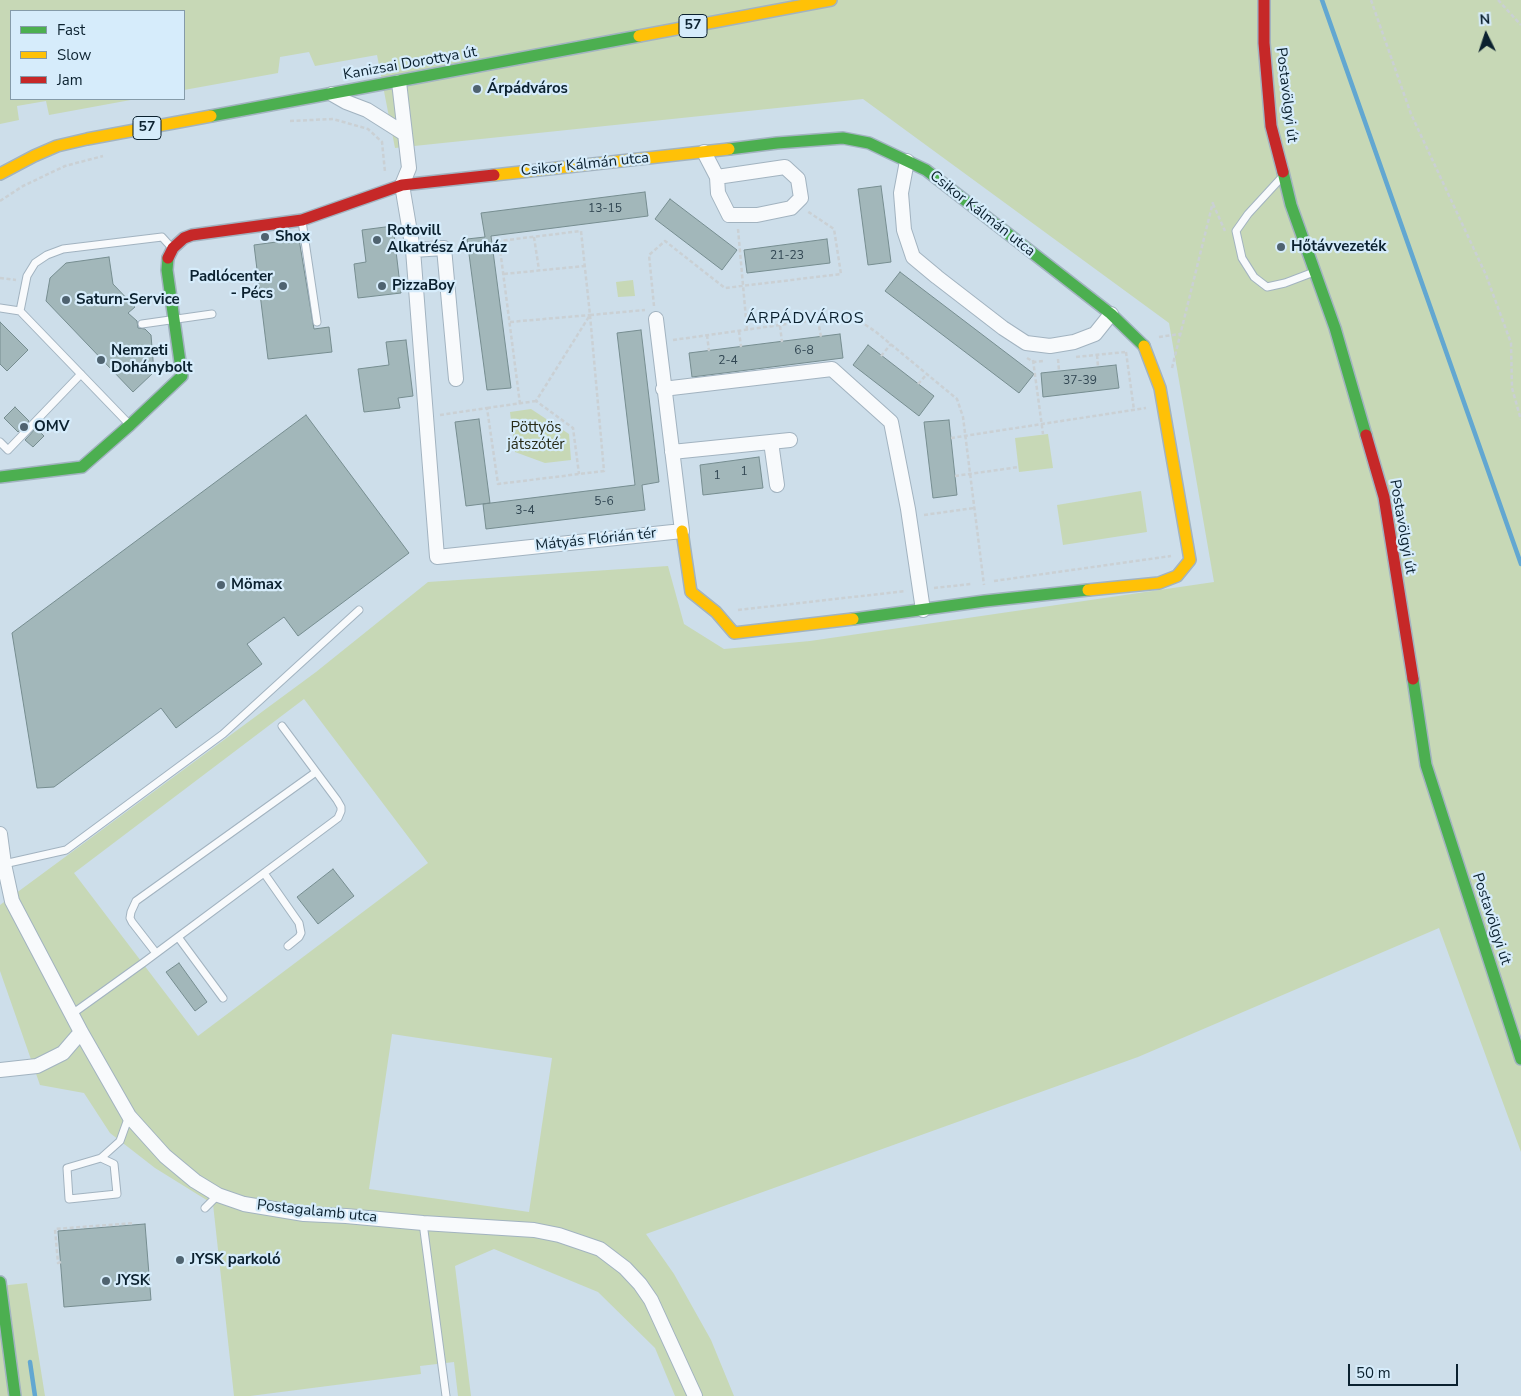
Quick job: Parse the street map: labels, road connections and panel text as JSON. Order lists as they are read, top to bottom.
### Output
{
  "streets": {
    "street": [
      "57",
      "Kanizsai Dorottya út",
      "Postavölgyi út",
      "Csikor Kálmán utca",
      "Mátyás Flórián tér",
      "Postagalamb utca"
    ]
  },
  "districts": ["ÁRPÁDVÁROS"],
  "parks": ["Pöttyös játszótér"],
  "places": [
    "Árpádváros",
    "Shox",
    "Rotovill Alkatrész Áruház",
    "Hőtávvezeték",
    "Padlócenter - Pécs",
    "PizzaBoy",
    "Saturn-Service",
    "Nemzeti Dohánybolt",
    "OMV",
    "Mömax",
    "JYSK parkoló",
    "JYSK"
  ],
  "house_numbers": [
    "13-15",
    "21-23",
    "6-8",
    "2-4",
    "37-39",
    "1",
    "1",
    "5-6",
    "3-4"
  ],
  "legend": ["Fast", "Slow", "Jam"],
  "scale_bar": "50 m",
  "north": "top"
}
